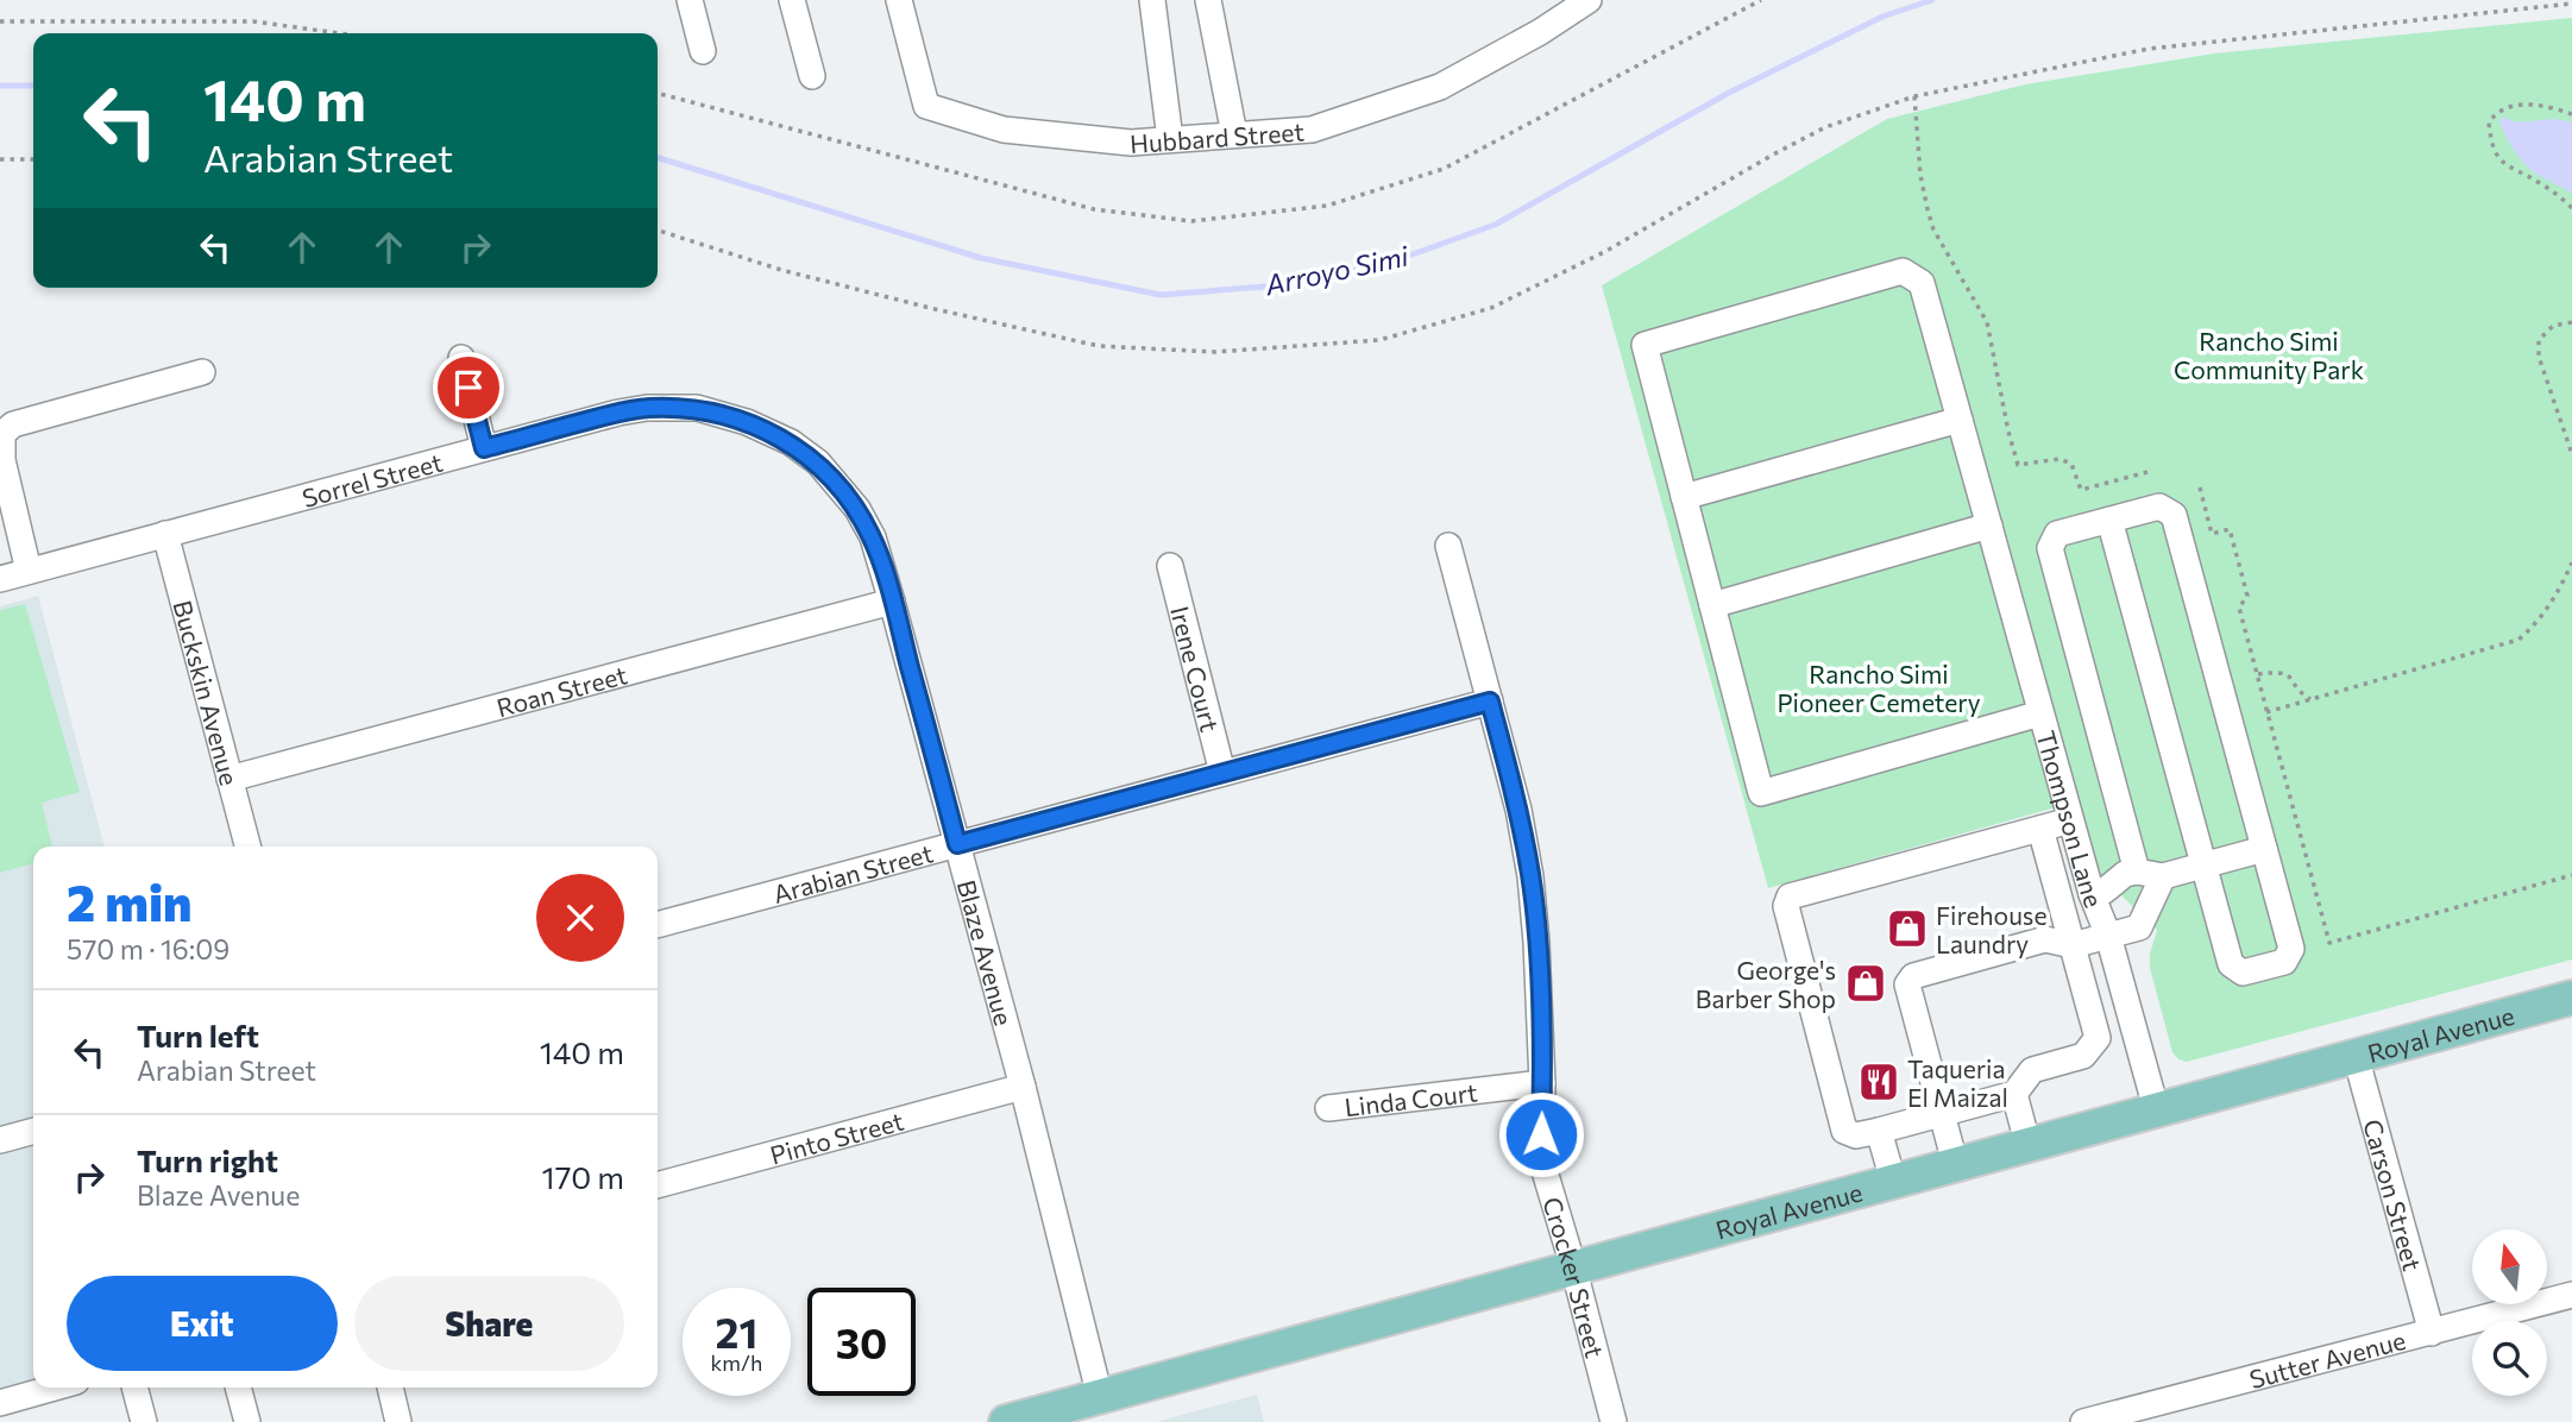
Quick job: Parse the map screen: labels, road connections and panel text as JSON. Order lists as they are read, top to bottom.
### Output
{
  "streets": {
    "main road": ["Royal Avenue"],
    "street": [
      "Hubbard Street",
      "Sorrel Street",
      "Irene Court",
      "Roan Street",
      "Buckskin Avenue",
      "Thompson Lane",
      "Arabian Street",
      "Blaze Avenue",
      "Linda Court",
      "Pinto Street",
      "Carson Street",
      "Crocker Street",
      "Sutter Avenue"
    ]
  },
  "crossings": [
    ["Sorrel Street", "Buckskin Avenue"],
    ["Sorrel Street", "Blaze Avenue"],
    ["Irene Court", "Arabian Street"],
    ["Roan Street", "Buckskin Avenue"],
    ["Roan Street", "Blaze Avenue"],
    ["Thompson Lane", "Royal Avenue"],
    ["Arabian Street", "Blaze Avenue"],
    ["Arabian Street", "Crocker Street"],
    ["Blaze Avenue", "Royal Avenue"],
    ["Blaze Avenue", "Pinto Street"],
    ["Royal Avenue", "Carson Street"],
    ["Royal Avenue", "Crocker Street"],
    ["Linda Court", "Crocker Street"],
    ["Carson Street", "Sutter Avenue"]
  ],
  "water": ["Arroyo Simi"],
  "parks": ["Rancho Simi Community Park", "Rancho Simi Pioneer Cemetery"],
  "places": {
    "shop": ["Firehouse Laundry", "George's Barber Shop"],
    "restaurant": ["Taqueria El Maizal"]
  },
  "north": "top",
  "page": {
    "turn": ["140 m", "Arabian Street"],
    "heading": ["2 min", "570 m · 16:09"],
    "list": [
      {
        "name": "Turn left",
        "note": "Arabian Street",
        "value": "140 m"
      },
      {
        "name": "Turn right",
        "note": "Blaze Avenue",
        "value": "170 m"
      }
    ],
    "buttons": ["Exit", "Share"],
    "speed": "21 km/h",
    "limit": "30"
  }
}
